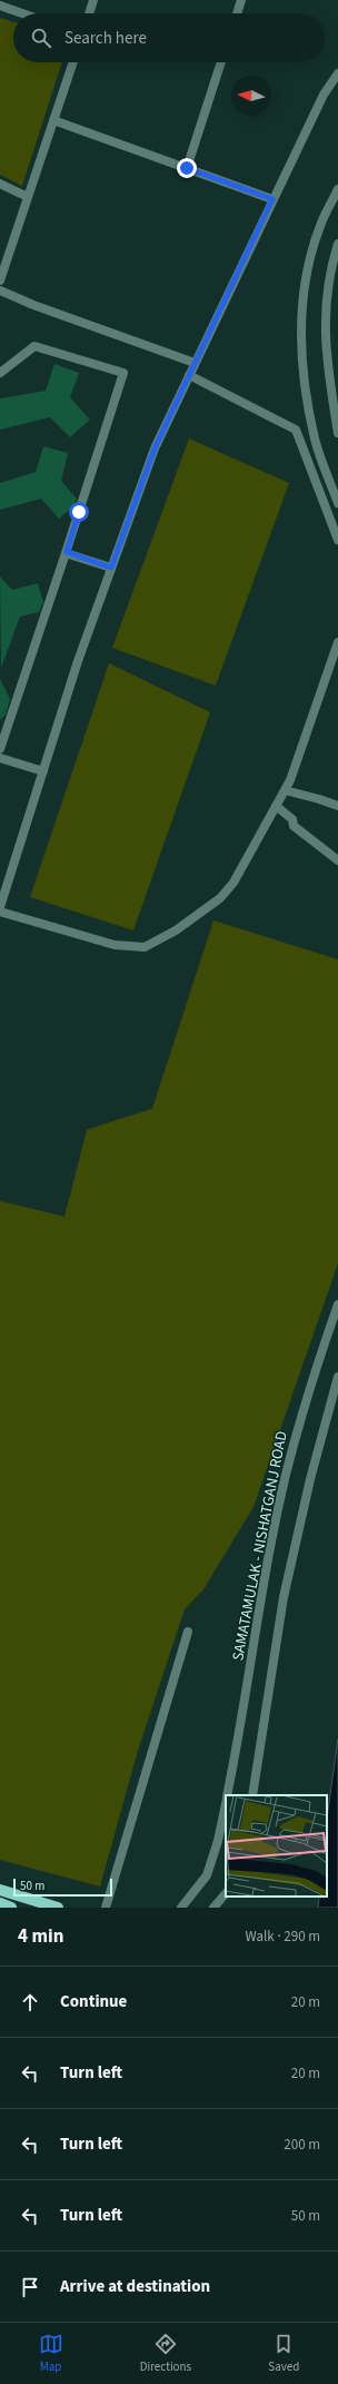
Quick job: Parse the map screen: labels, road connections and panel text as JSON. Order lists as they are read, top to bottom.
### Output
{
  "streets": {
    "street": ["SAMATAMULAK - NISHATGANJ ROAD"]
  },
  "scale_bar": "50 m",
  "north": "left",
  "page": {
    "search": "Search here",
    "scale": "50 m",
    "heading": ["4 min", "Walk · 290 m"],
    "list": [
      ["Continue", "20 m"],
      ["Turn left", "20 m"],
      ["Turn left", "200 m"],
      ["Turn left", "50 m"],
      "Arrive at destination"
    ],
    "nav": ["Map", "Directions", "Saved"]
  }
}
